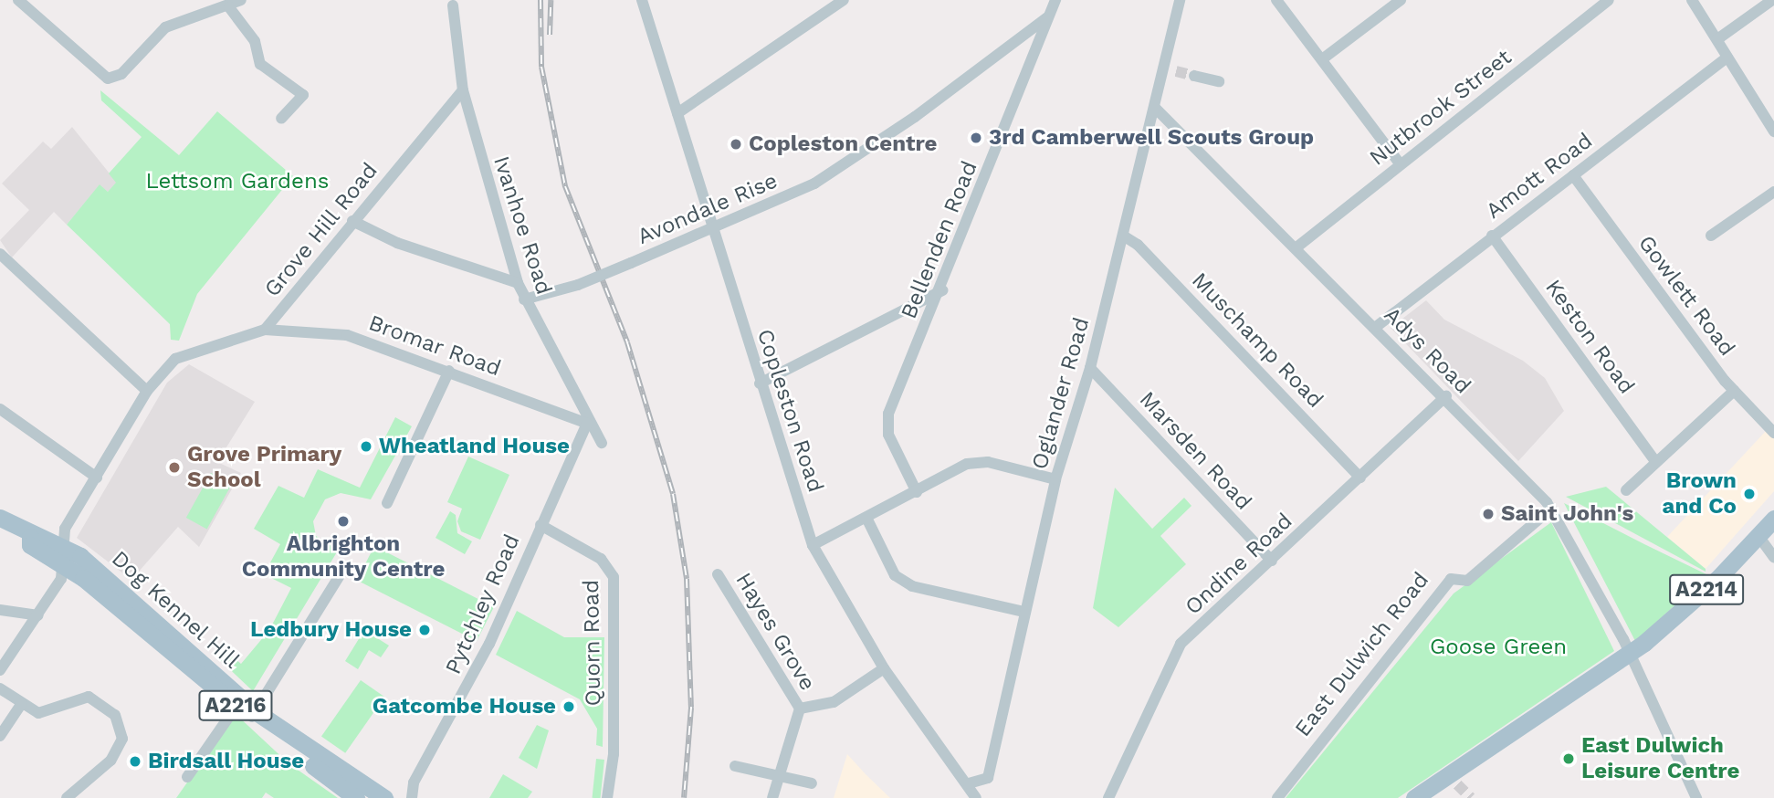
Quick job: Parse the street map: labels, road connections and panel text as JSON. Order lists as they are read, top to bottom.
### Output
{
  "streets": {
    "main road": ["A2214", "Dog Kennel Hill", "A2216"],
    "street": [
      "Nutbrook Street",
      "Amott Road",
      "Avondale Rise",
      "Ivanhoe Road",
      "Grove Hill Road",
      "Bellenden Road",
      "Gowlett Road",
      "Keston Road",
      "Muschamp Road",
      "Bromar Road",
      "Adys Road",
      "Oglander Road",
      "Copleston Road",
      "Marsden Road",
      "Ondine Road",
      "Pytchley Road",
      "Hayes Grove",
      "Quorn Road",
      "East Dulwich Road"
    ]
  },
  "crossings": [
    ["Nutbrook Street", "Adys Road"],
    ["Amott Road", "Gowlett Road"],
    ["Amott Road", "Keston Road"],
    ["Amott Road", "Adys Road"],
    ["Avondale Rise", "Ivanhoe Road"],
    ["Avondale Rise", "Bellenden Road"],
    ["Avondale Rise", "Copleston Road"],
    ["Ivanhoe Road", "Grove Hill Road"],
    ["Ivanhoe Road", "Bromar Road"],
    ["Ivanhoe Road", "Pytchley Road"],
    ["Grove Hill Road", "Bromar Road"],
    ["Grove Hill Road", "Dog Kennel Hill"],
    ["Grove Hill Road", "A2216"],
    ["Muschamp Road", "Oglander Road"],
    ["Muschamp Road", "Ondine Road"],
    ["Bromar Road", "Pytchley Road"],
    ["Adys Road", "Oglander Road"],
    ["Adys Road", "Ondine Road"],
    ["Adys Road", "A2214"],
    ["Adys Road", "East Dulwich Road"],
    ["Oglander Road", "Copleston Road"],
    ["Oglander Road", "Marsden Road"],
    ["Copleston Road", "Hayes Grove"],
    ["Marsden Road", "Ondine Road"],
    ["Pytchley Road", "Quorn Road"],
    ["Dog Kennel Hill", "A2216"]
  ],
  "parks": ["Lettsom Gardens", "Goose Green"],
  "places": [
    "3rd Camberwell Scouts Group",
    "Copleston Centre",
    "Wheatland House",
    "Grove Primary School",
    "Brown and Co",
    "Saint John's",
    "Albrighton Community Centre",
    "Ledbury House",
    "Gatcombe House",
    "East Dulwich Leisure Centre",
    "Birdsall House"
  ]
}
